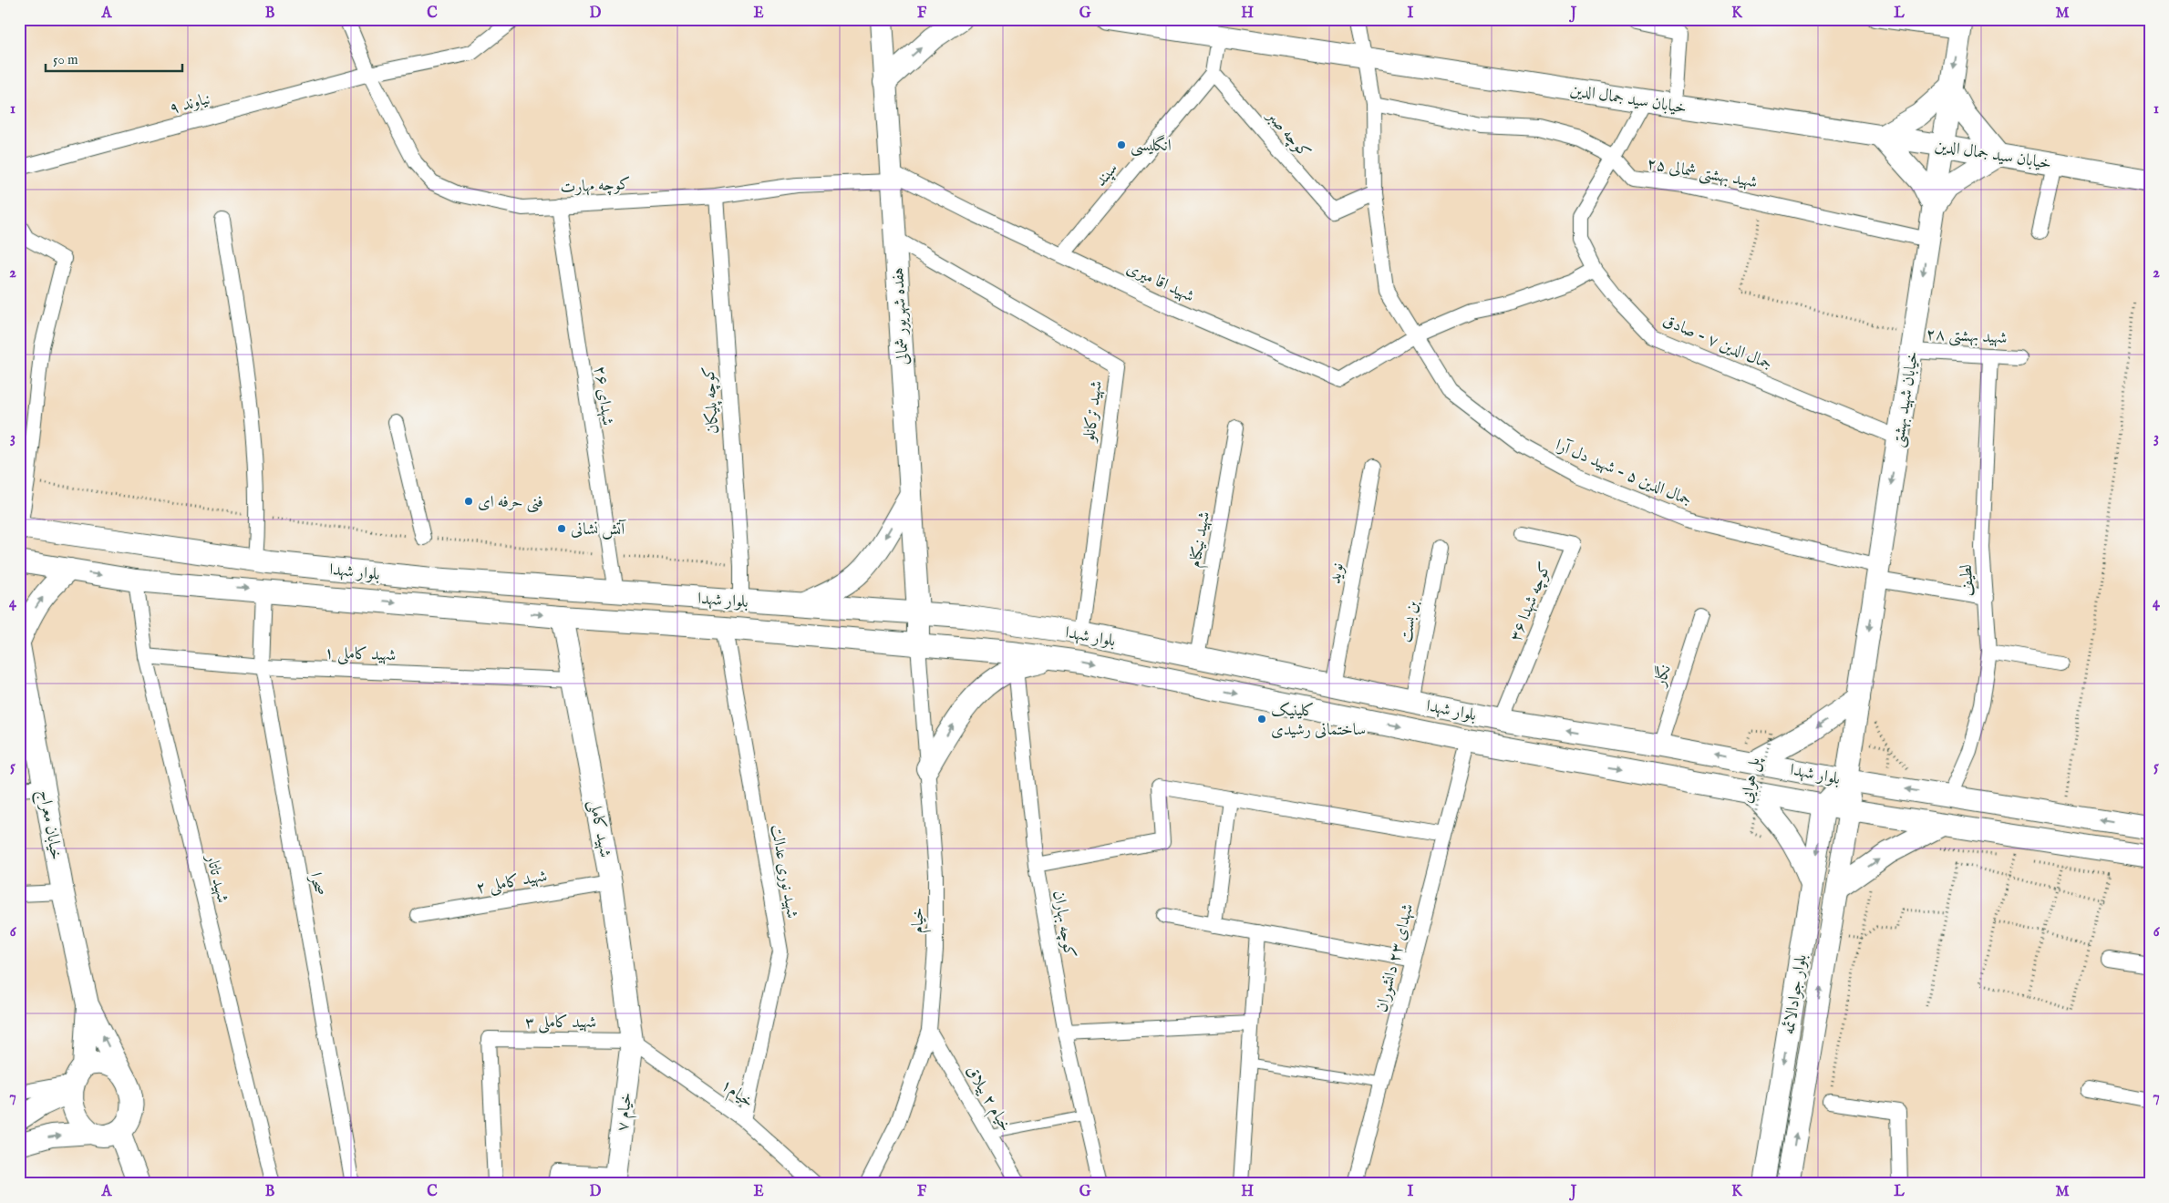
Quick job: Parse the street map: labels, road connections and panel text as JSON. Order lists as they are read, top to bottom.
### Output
{
  "streets": {
    "main road": [
      "خیابان سید جمال الدین",
      "هفده شهریور شمالی",
      "خیابان شهید بهشتی",
      "بلوار شهدا",
      "خیابان معراج",
      "شهید کاملی",
      "بلوار جوادالائمه",
      "خیام ۷"
    ],
    "street": [
      "نیاوند ۹",
      "کوچه صبر",
      "۲۵ شهید بهشتی شمالی",
      "سپند",
      "کوچه مهارت",
      "شهید اقا میری",
      "شهید بهشتی ۲۸",
      "جمال الدین ۷ - صادق",
      "شهدای ۲۶",
      "کوچه پلیکان",
      "شهید ترکانلو",
      "جمال الدین ۵ - شهید دل آرا",
      "شهید نیکنام",
      "نوید",
      "لطیف",
      "کوچه شهدا ۳۶",
      "بن بست",
      "شهید کاملی ۱",
      "نگار",
      "شهید نوری عدالت",
      "شهید تاتار",
      "شهید کاملی ۲",
      "صحرا",
      "خیام",
      "کوچه بهاران",
      "شهدای ۲۳ دانشوران",
      "شهید کاملی ۳",
      "خیام۱",
      "خیام ۲ ییلاق"
    ],
    "path": ["پل هوایی"]
  },
  "crossings": [
    ["خیابان سید جمال الدین", "جمال الدین ۷ - صادق"],
    ["خیابان سید جمال الدین", "خیابان شهید بهشتی"],
    ["خیابان سید جمال الدین", "جمال الدین ۵ - شهید دل آرا"],
    ["نیاوند ۹", "کوچه مهارت"],
    ["کوچه صبر", "سپند"],
    ["کوچه صبر", "جمال الدین ۵ - شهید دل آرا"],
    ["۲۵ شهید بهشتی شمالی", "جمال الدین ۷ - صادق"],
    ["۲۵ شهید بهشتی شمالی", "خیابان شهید بهشتی"],
    ["۲۵ شهید بهشتی شمالی", "جمال الدین ۵ - شهید دل آرا"],
    ["سپند", "شهید اقا میری"],
    ["کوچه مهارت", "شهید اقا میری"],
    ["کوچه مهارت", "هفده شهریور شمالی"],
    ["کوچه مهارت", "شهدای ۲۶"],
    ["کوچه مهارت", "کوچه پلیکان"],
    ["شهید اقا میری", "هفده شهریور شمالی"],
    ["شهید اقا میری", "جمال الدین ۵ - شهید دل آرا"],
    ["هفده شهریور شمالی", "شهید ترکانلو"],
    ["هفده شهریور شمالی", "بلوار شهدا"],
    ["هفده شهریور شمالی", "خیام"],
    ["شهید بهشتی ۲۸", "خیابان شهید بهشتی"],
    ["شهید بهشتی ۲۸", "لطیف"],
    ["جمال الدین ۷ - صادق", "خیابان شهید بهشتی"],
    ["شهدای ۲۶", "بلوار شهدا"],
    ["خیابان شهید بهشتی", "جمال الدین ۵ - شهید دل آرا"],
    ["خیابان شهید بهشتی", "بلوار شهدا"],
    ["خیابان شهید بهشتی", "بلوار جوادالائمه"],
    ["کوچه پلیکان", "بلوار شهدا"],
    ["شهید ترکانلو", "بلوار شهدا"],
    ["جمال الدین ۵ - شهید دل آرا", "لطیف"],
    ["شهید نیکنام", "بلوار شهدا"],
    ["بلوار شهدا", "نوید"],
    ["بلوار شهدا", "لطیف"],
    ["بلوار شهدا", "کوچه شهدا ۳۶"],
    ["بلوار شهدا", "بن بست"],
    ["بلوار شهدا", "نگار"],
    ["بلوار شهدا", "شهید کاملی"],
    ["بلوار شهدا", "شهید نوری عدالت"],
    ["بلوار شهدا", "شهید تاتار"],
    ["بلوار شهدا", "صحرا"],
    ["بلوار شهدا", "خیام"],
    ["بلوار شهدا", "کوچه بهاران"],
    ["بلوار شهدا", "شهدای ۲۳ دانشوران"],
    ["بلوار شهدا", "بلوار جوادالائمه"],
    ["شهید کاملی ۱", "شهید کاملی"],
    ["شهید کاملی ۱", "شهید تاتار"],
    ["شهید کاملی ۱", "صحرا"],
    ["شهید کاملی", "شهید کاملی ۲"],
    ["شهید کاملی", "شهید کاملی ۳"],
    ["شهید کاملی", "خیام۱"],
    ["شهید کاملی", "خیام ۷"],
    ["شهید نوری عدالت", "خیام۱"],
    ["خیام", "خیام ۲ ییلاق"],
    ["شهید کاملی ۳", "خیام۱"],
    ["شهید کاملی ۳", "خیام ۷"],
    ["خیام۱", "خیام ۷"]
  ],
  "one_way": ["خیابان شهید بهشتی"],
  "places": [
    "انگلیسی",
    "فنی حرفه ای",
    "آتش نشانی",
    "کلینیک ساختمانی رشیدی"
  ],
  "scale_bar": "50 m",
  "grid": {
    "columns": [
      "A",
      "B",
      "C",
      "D",
      "E",
      "F",
      "G",
      "H",
      "I",
      "J",
      "K",
      "L",
      "M"
    ],
    "rows": [
      "1",
      "2",
      "3",
      "4",
      "5",
      "6",
      "7"
    ]
  }
}
